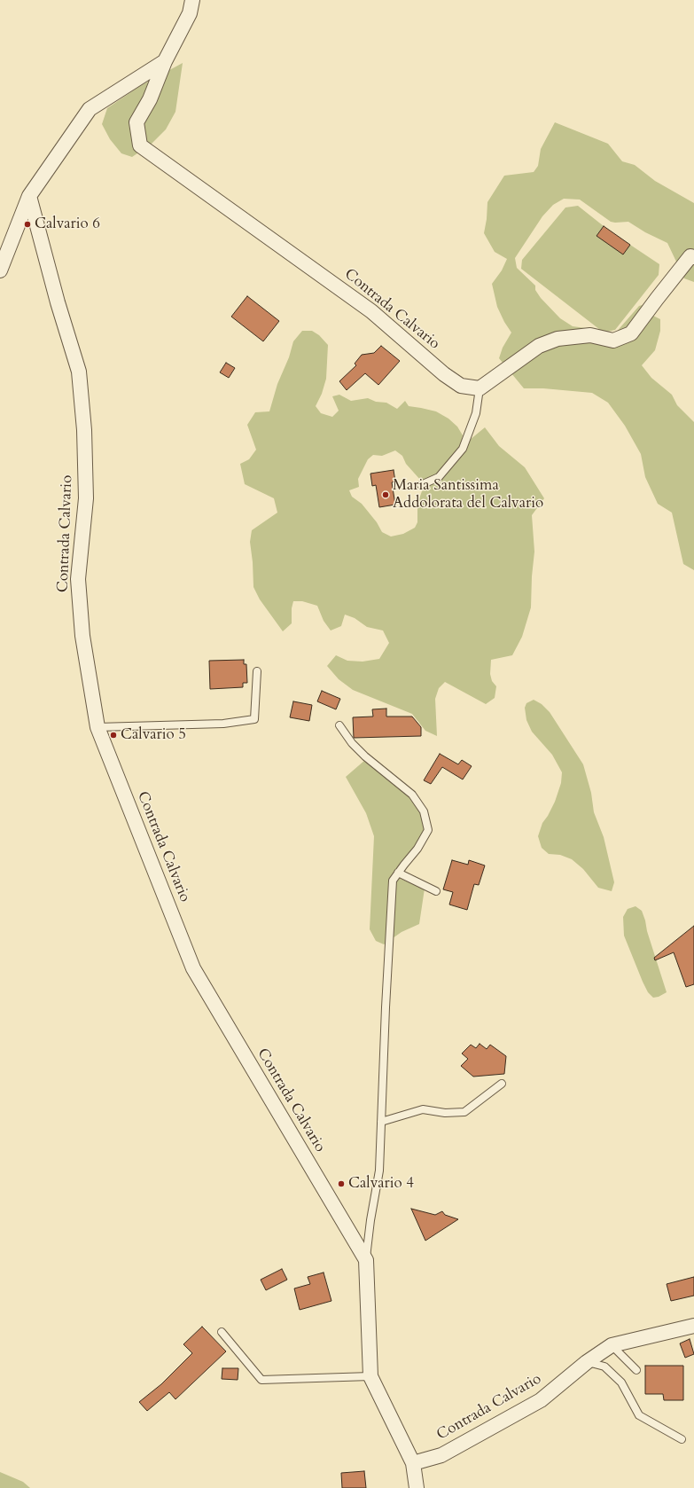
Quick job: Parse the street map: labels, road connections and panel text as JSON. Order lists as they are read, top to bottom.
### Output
{
  "streets": {
    "street": ["Contrada Calvario"]
  },
  "places": [
    "Calvario 6",
    "Maria Santissima Addolorata del Calvario",
    "Calvario 5",
    "Calvario 4"
  ]
}
